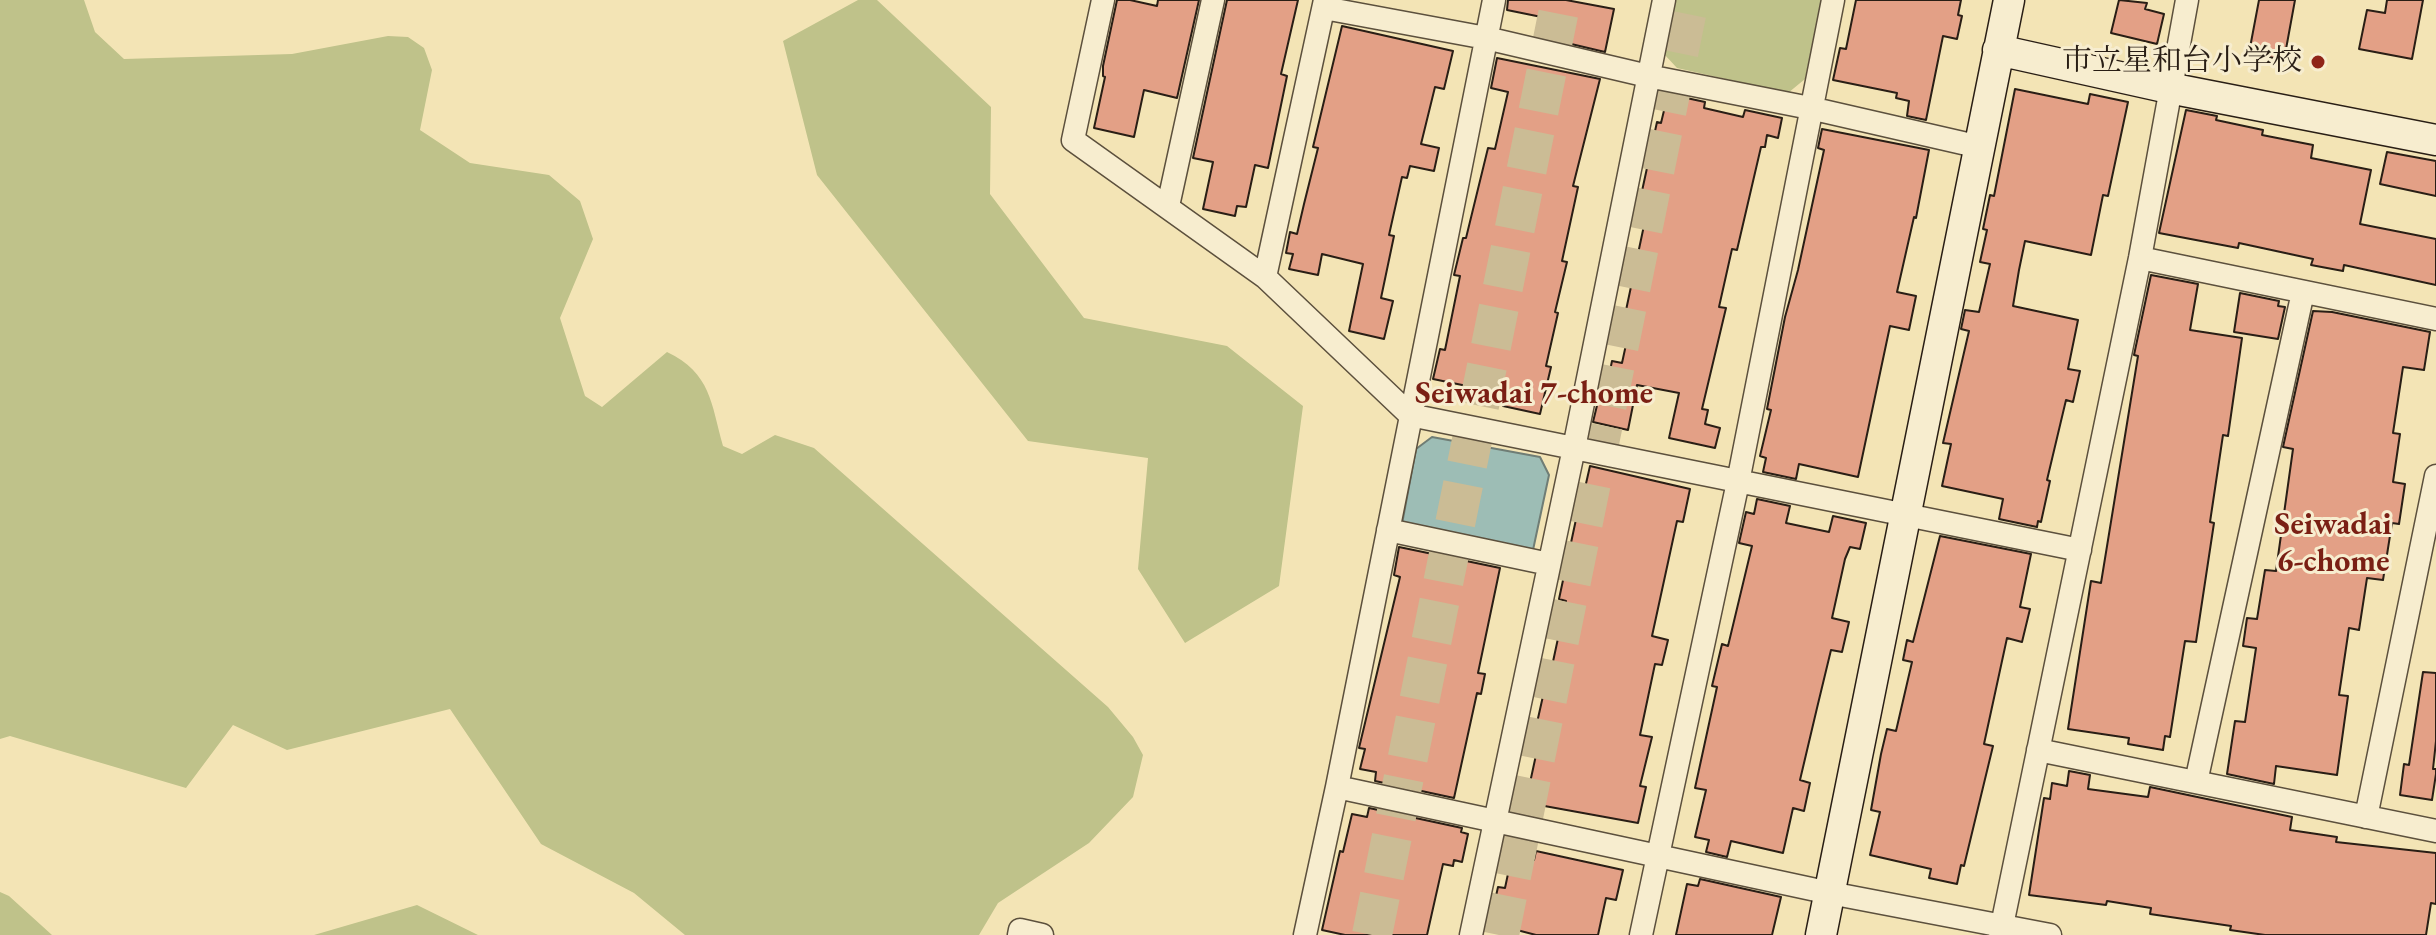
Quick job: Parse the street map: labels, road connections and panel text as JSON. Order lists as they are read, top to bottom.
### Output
{
  "districts": ["Seiwadai 7-chome", "Seiwadai 6-chome"],
  "places": ["市立星和台小学校"]
}
